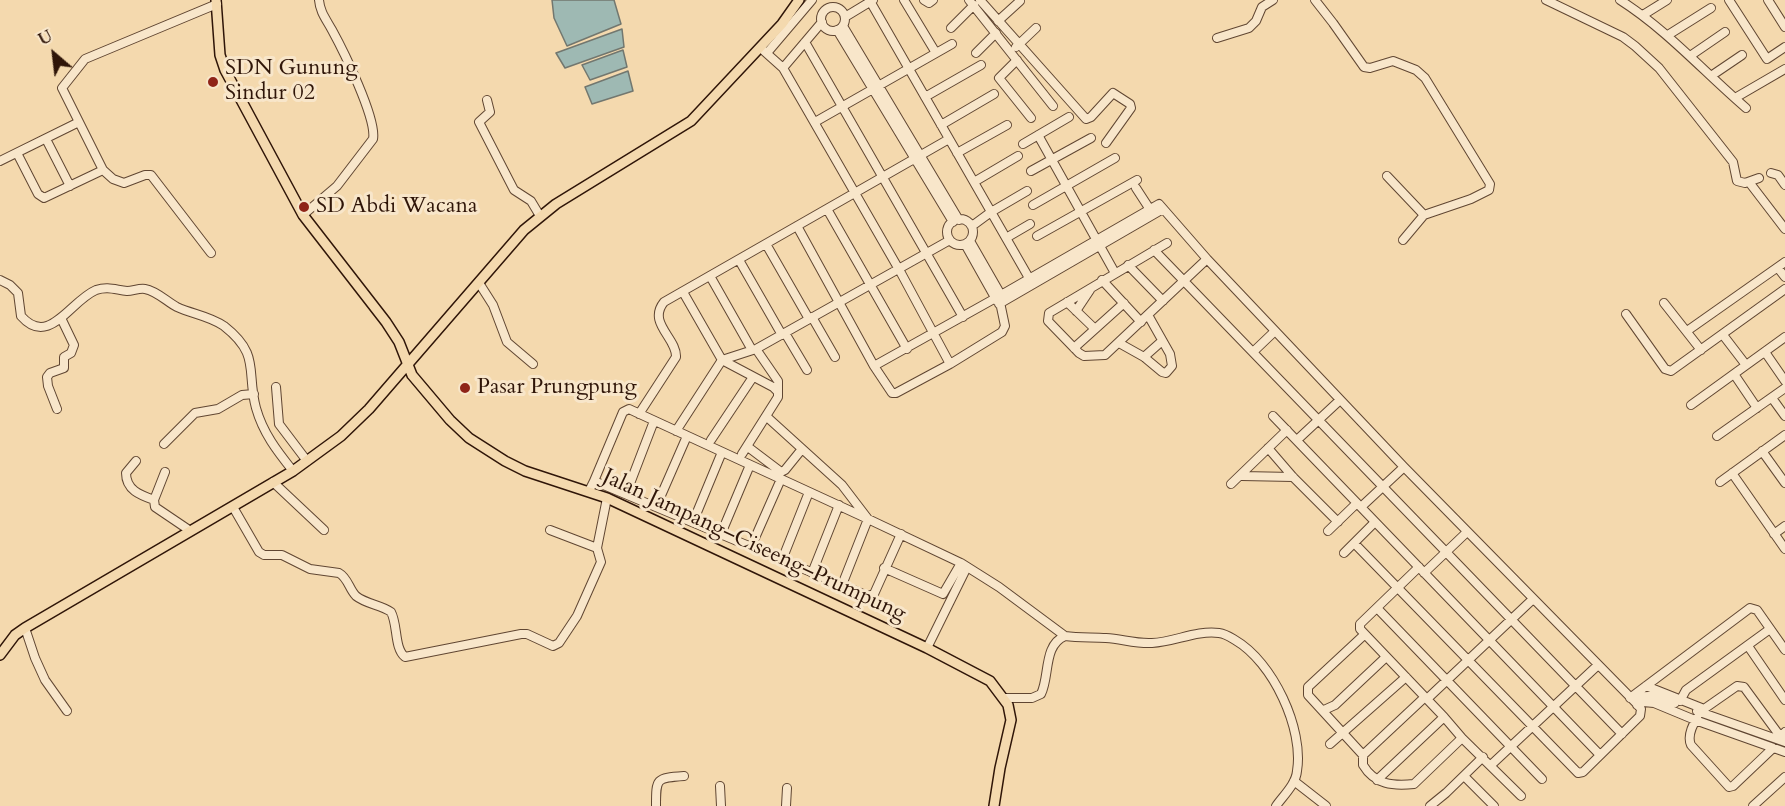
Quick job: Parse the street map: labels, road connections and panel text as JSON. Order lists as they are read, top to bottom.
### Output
{
  "streets": {
    "main road": ["Jalan Jampang–Ciseeng–Prumpung"]
  },
  "places": ["SDN Gunung Sindur 02", "SD Abdi Wacana", "Pasar Prungpung"],
  "north": "top left"
}
